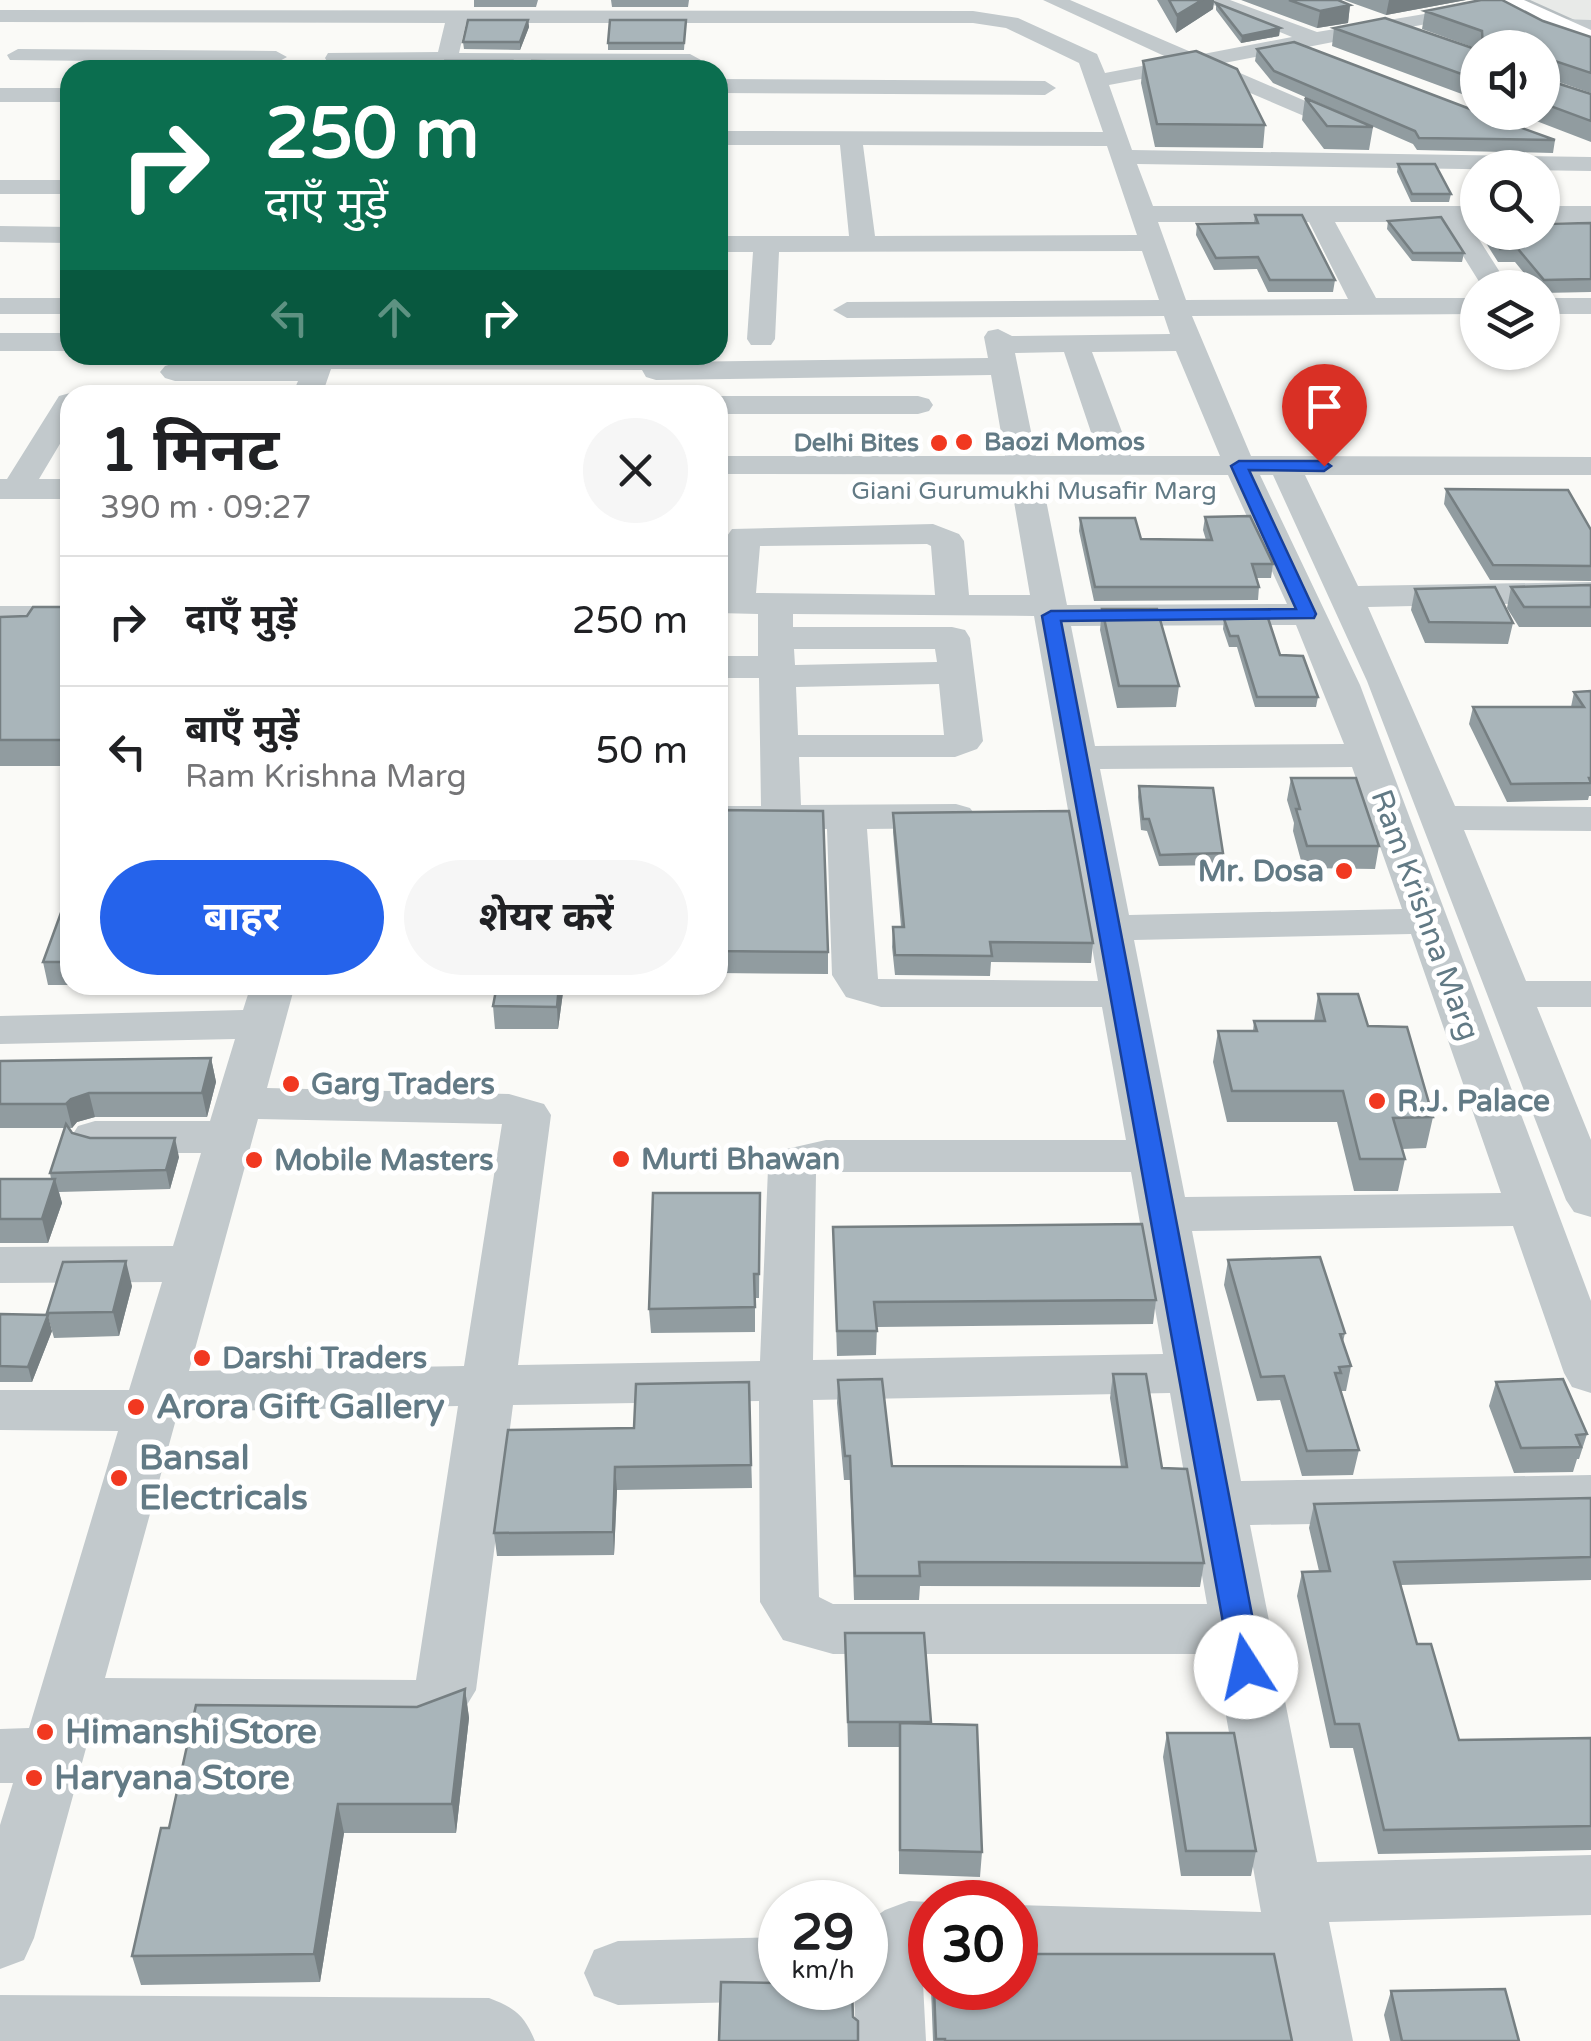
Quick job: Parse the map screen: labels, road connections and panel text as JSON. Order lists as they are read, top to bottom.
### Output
{
  "streets": {
    "street": ["Giani Gurumukhi Musafir Marg", "Ram Krishna Marg"]
  },
  "crossings": [
    ["Giani Gurumukhi Musafir Marg", "Ram Krishna Marg"]
  ],
  "places": [
    "Baozi Momos",
    "Delhi Bites",
    "Mr. Dosa",
    "Garg Traders",
    "R.J. Palace",
    "Murti Bhawan",
    "Mobile Masters",
    "Darshi Traders",
    "Arora Gift Gallery",
    "Bansal Electricals",
    "Himanshi Store",
    "Haryana Store"
  ],
  "page": {
    "turn": ["250 m", "दाएँ मुड़ें"],
    "heading": ["1 मिनट", "390 m · 09:27"],
    "list": [
      {
        "name": "दाएँ मुड़ें",
        "value": "250 m"
      },
      {
        "name": "बाएँ मुड़ें",
        "note": "Ram Krishna Marg",
        "value": "50 m"
      }
    ],
    "buttons": ["बाहर", "शेयर करें"],
    "speed": "29 km/h",
    "limit": "30"
  }
}
